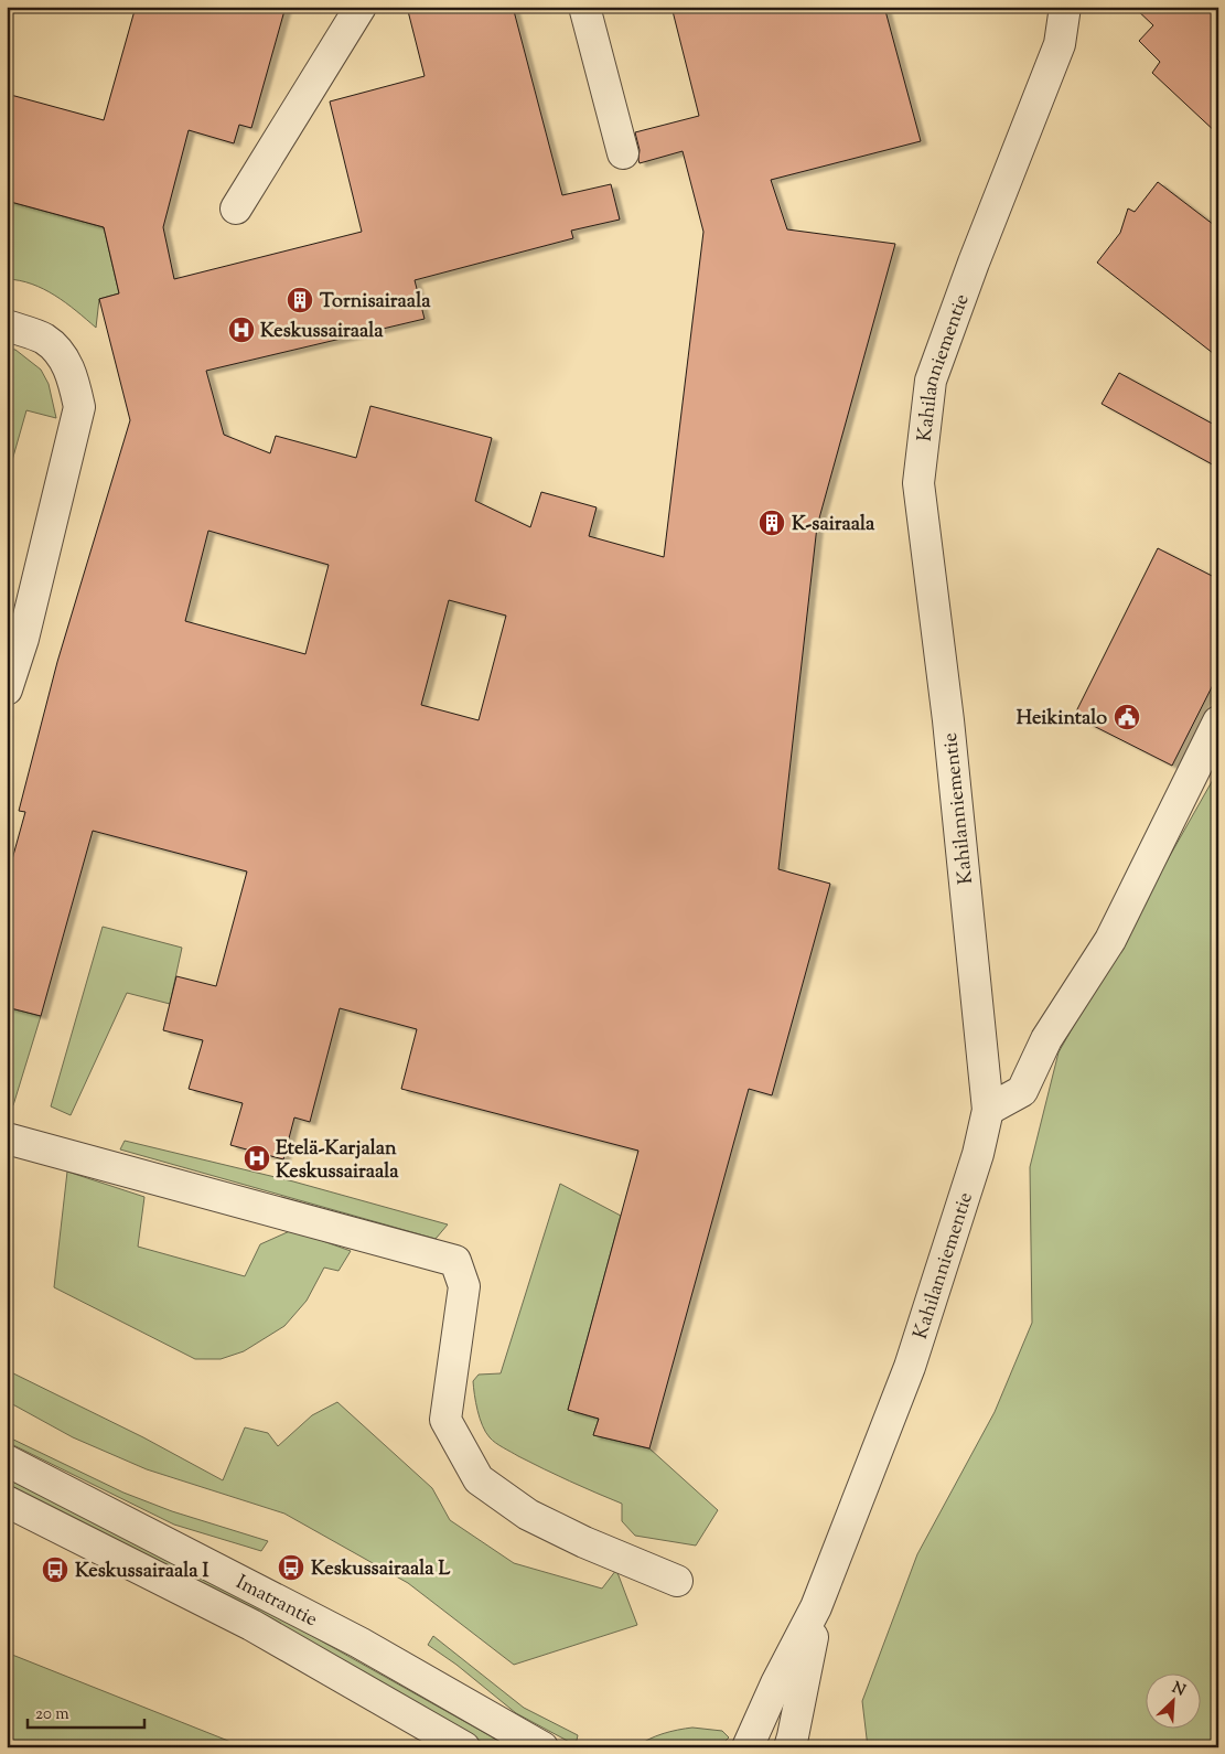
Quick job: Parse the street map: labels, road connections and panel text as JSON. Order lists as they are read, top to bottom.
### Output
{
  "streets": {
    "street": ["Kahilanniementie", "Imatrantie"]
  },
  "places": {
    "building": ["Tornisairaala", "K-sairaala"],
    "hospital": ["Keskussairaala", "Etelä-Karjalan Keskussairaala"],
    "public building": ["Heikintalo"],
    "bus stop": ["Keskussairaala L", "Keskussairaala I"]
  },
  "scale_bar": "20 m",
  "north": "top right"
}
